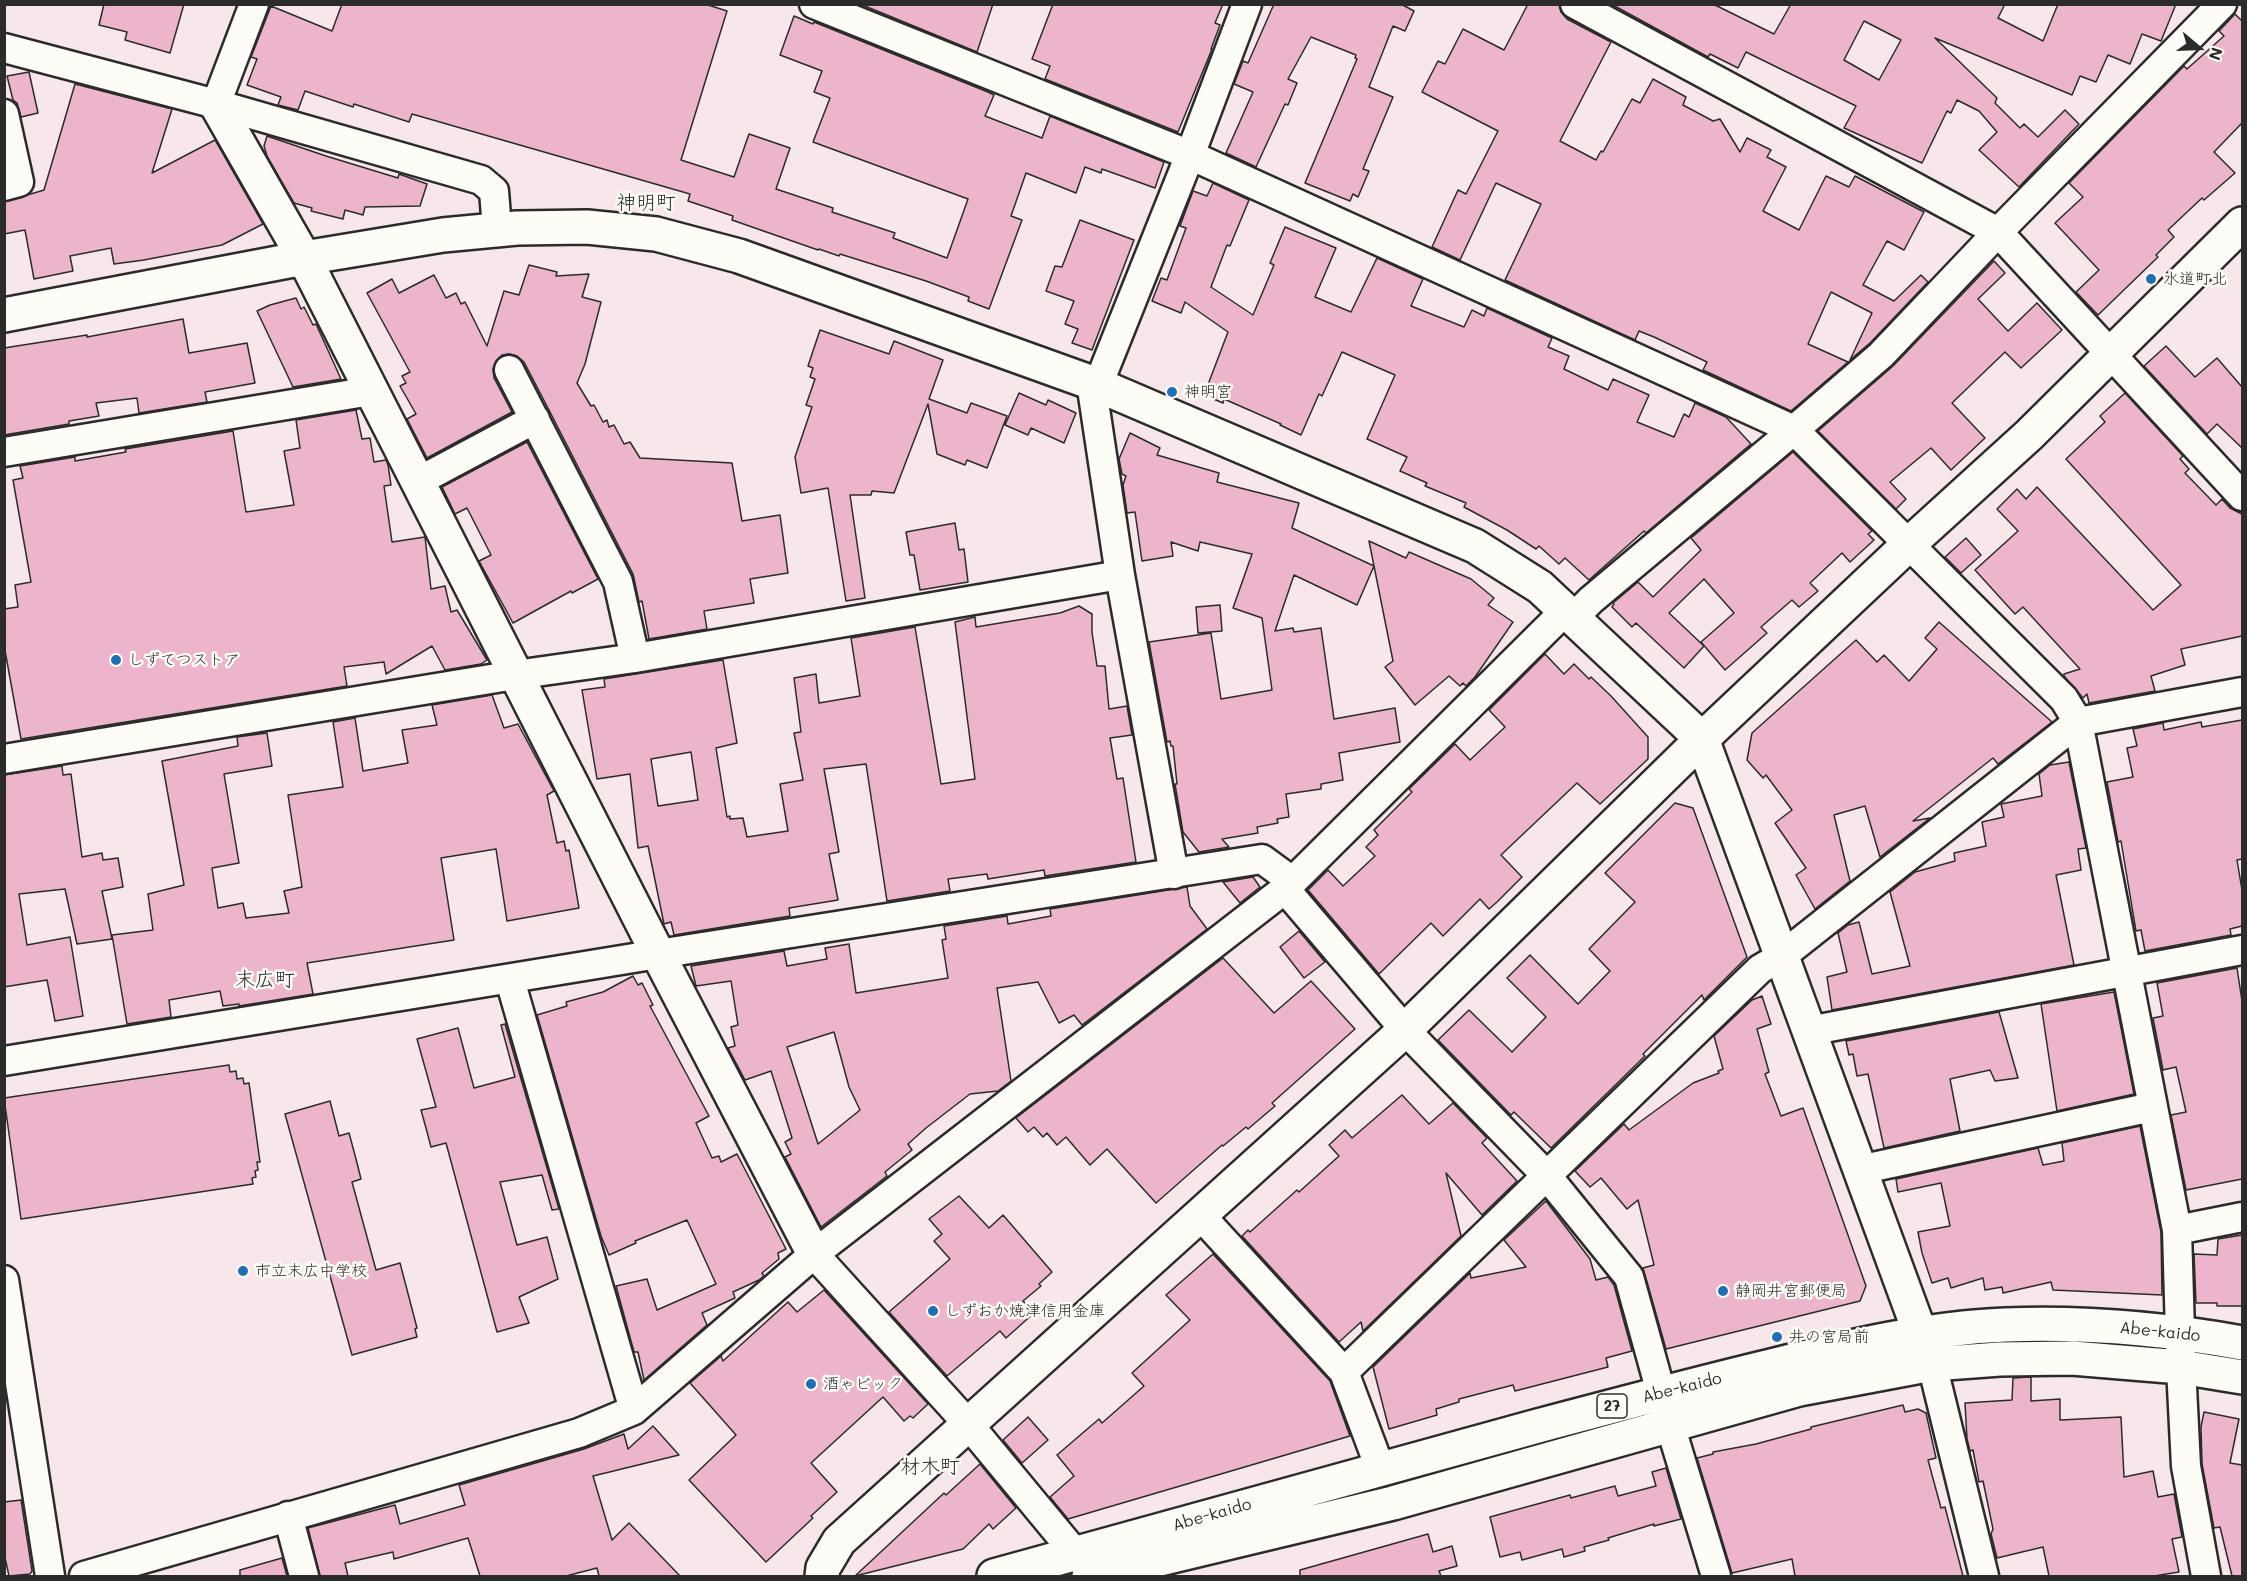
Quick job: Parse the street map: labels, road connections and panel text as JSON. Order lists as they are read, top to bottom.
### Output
{
  "streets": {
    "street": ["Abe-kaido", "27"]
  },
  "districts": ["神明町", "末広町", "材木町"],
  "places": [
    "水道町北",
    "神明宮",
    "しずてつストア",
    "市立末広中学校",
    "静岡井宮郵便局",
    "しずおか焼津信用金庫",
    "井の宮局前",
    "酒ゃビック"
  ],
  "north": "right"
}
